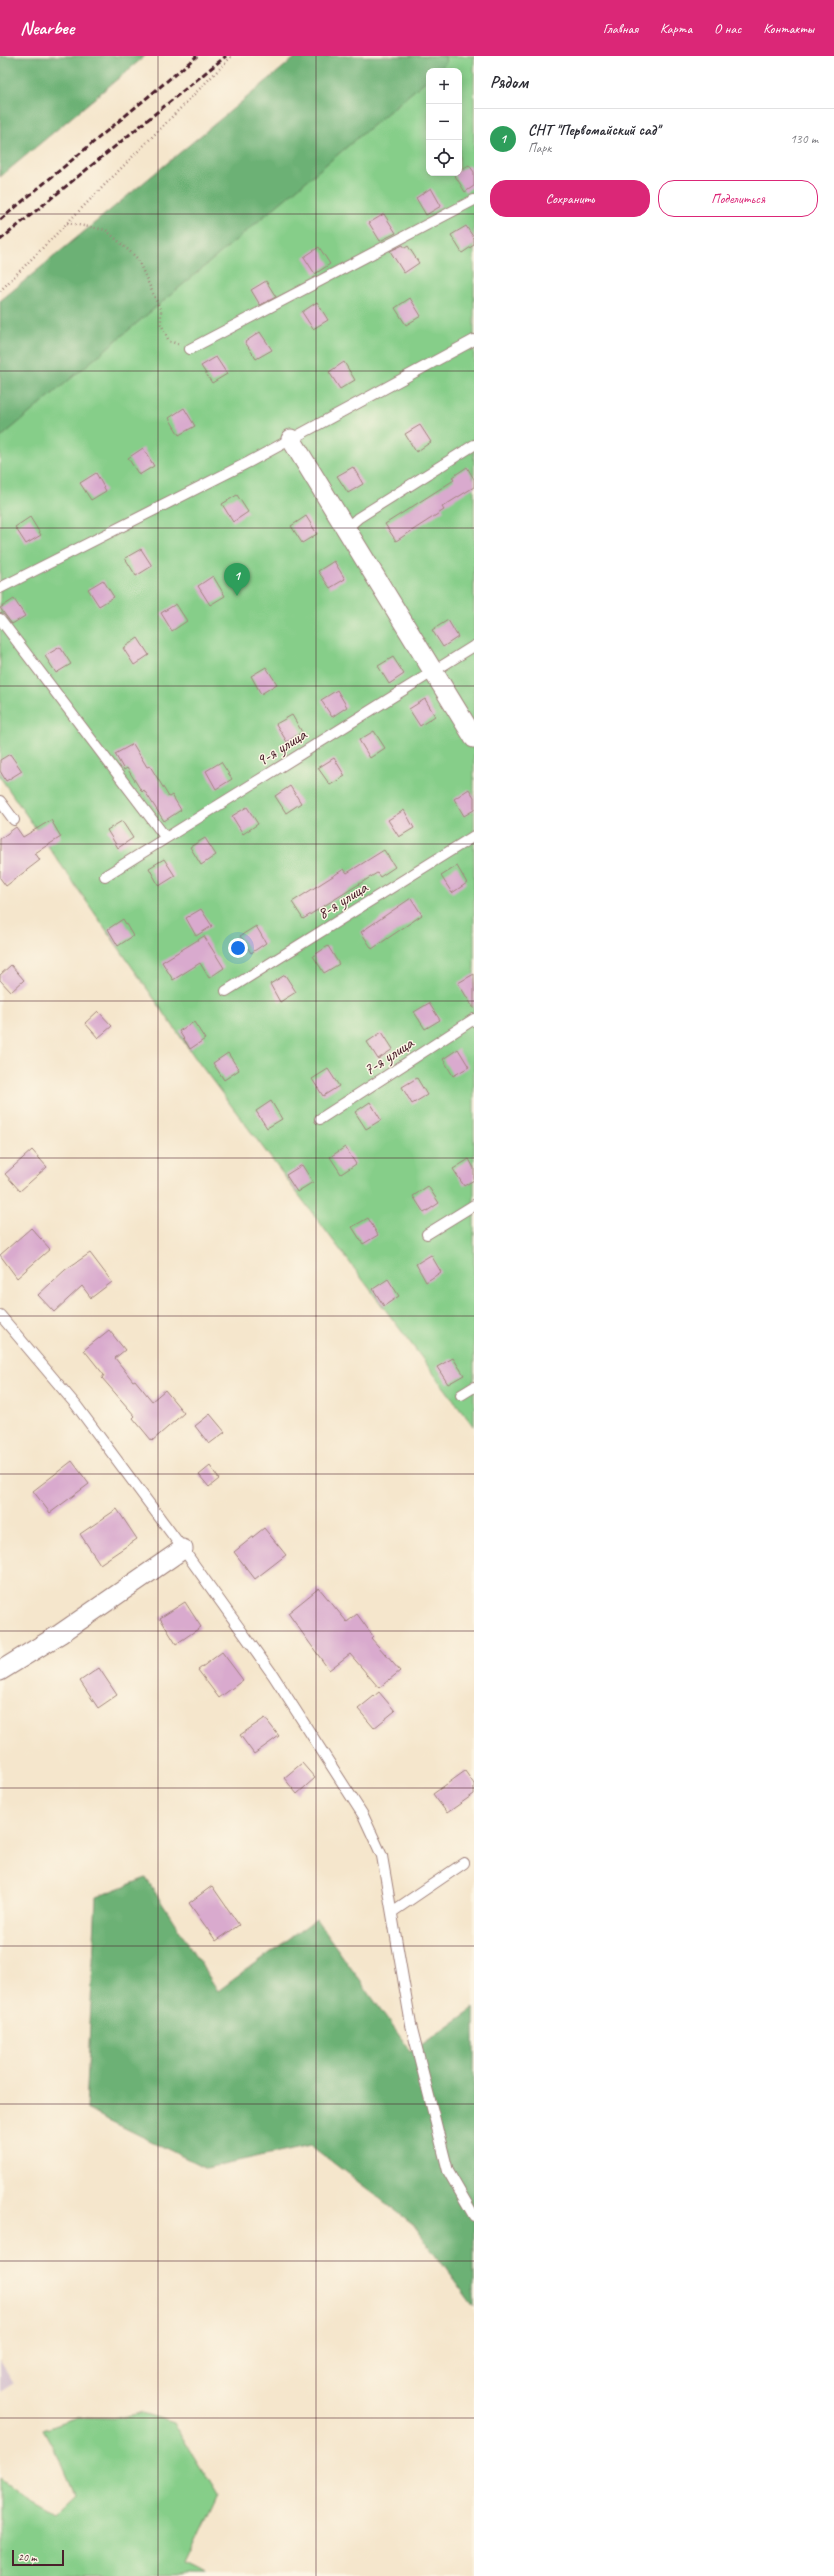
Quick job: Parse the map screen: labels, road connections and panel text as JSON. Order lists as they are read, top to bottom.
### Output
{
  "streets": {
    "lane": ["9-я улица", "8-я улица", "7-я улица"]
  },
  "scale_bar": "20 m",
  "page": {
    "header": "Nearbee",
    "nav": [
      "Главная",
      "Карта",
      "О нас",
      "Контакты"
    ],
    "heading": "Рядом",
    "map_buttons": ["+", "−"],
    "list": [
      {
        "mark": "1",
        "name": "СНТ \"Первомайский сад\"",
        "note": "Парк",
        "value": "130 m"
      }
    ],
    "buttons": ["Сохранить", "Поделиться"],
    "pins": "1",
    "scale": "20 m"
  }
}
